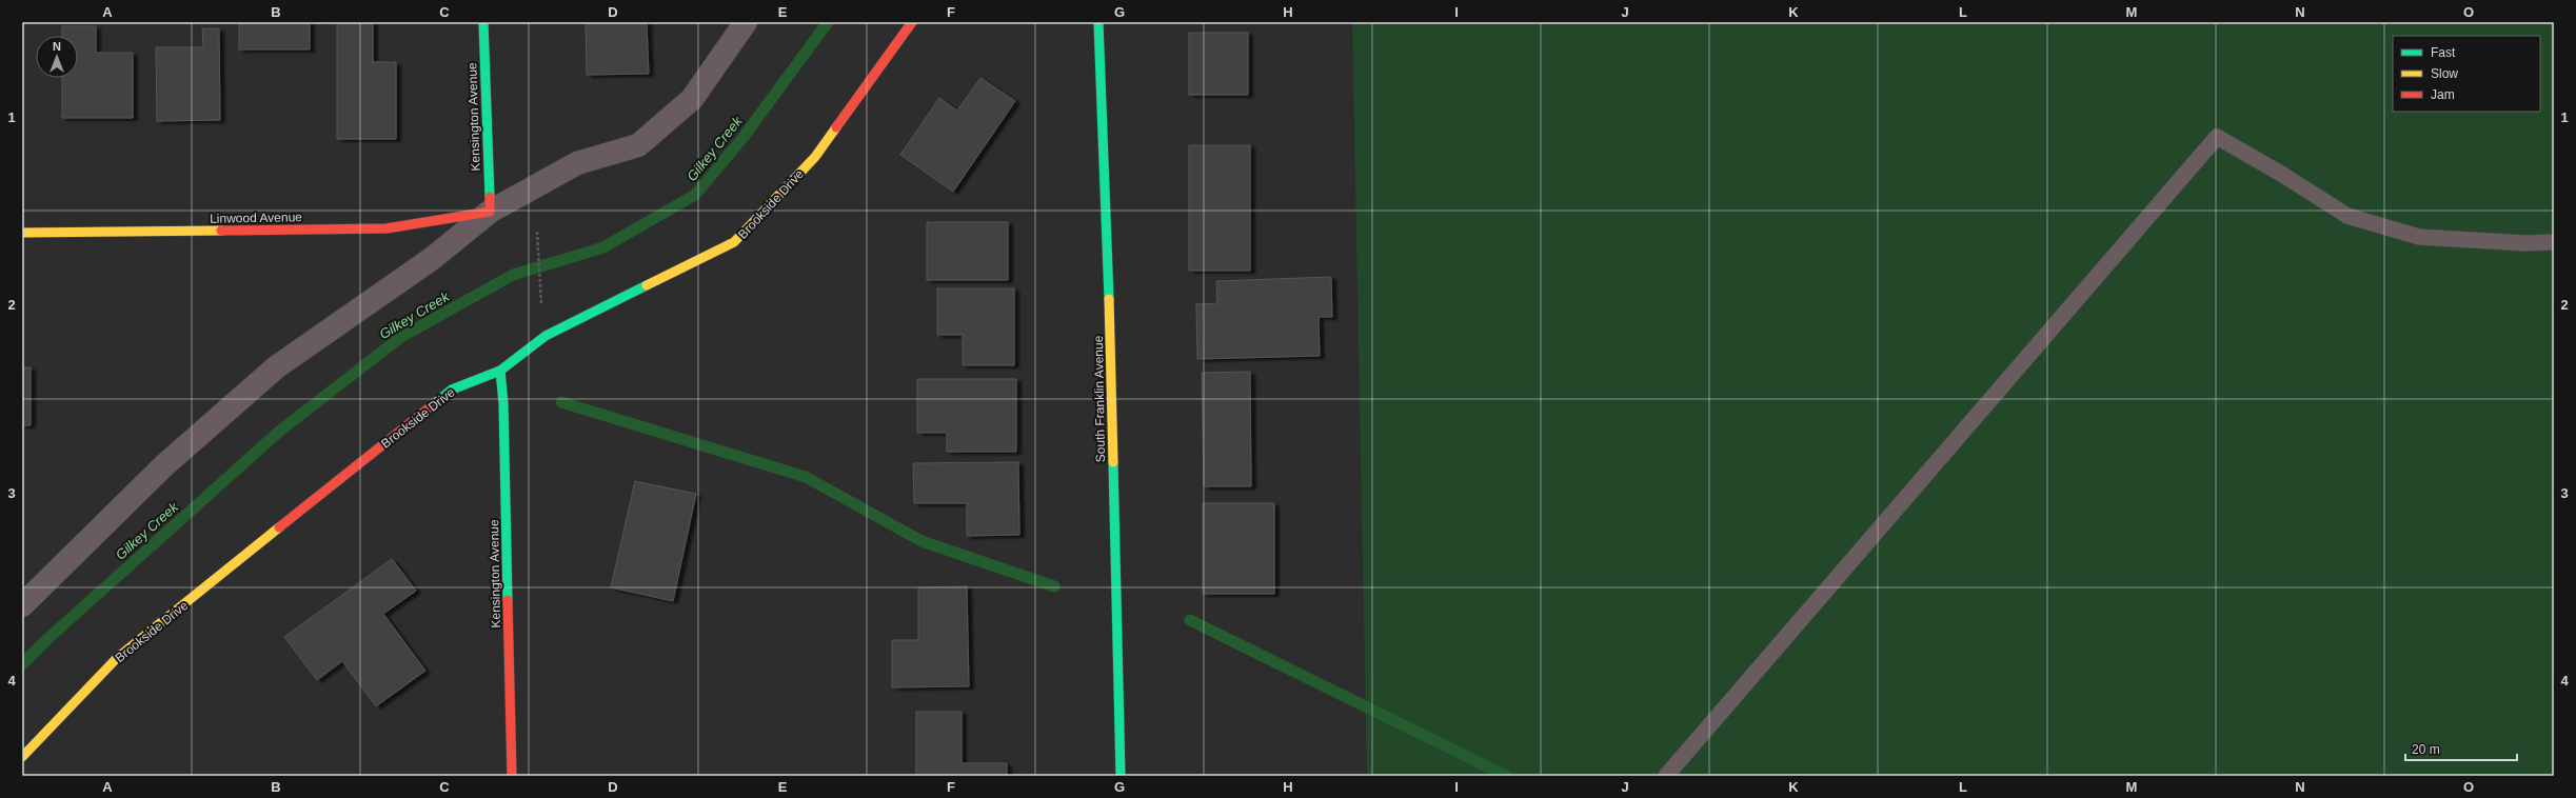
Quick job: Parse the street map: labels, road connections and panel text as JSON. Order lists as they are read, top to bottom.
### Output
{
  "streets": {
    "street": [
      "Kensington Avenue",
      "Brookside Drive",
      "Linwood Avenue",
      "South Franklin Avenue"
    ]
  },
  "crossings": [
    ["Kensington Avenue", "Brookside Drive"],
    ["Kensington Avenue", "Linwood Avenue"]
  ],
  "water": ["Gilkey Creek"],
  "legend": ["Fast", "Slow", "Jam"],
  "scale_bar": "20 m",
  "north": "top",
  "grid": {
    "columns": [
      "A",
      "B",
      "C",
      "D",
      "E",
      "F",
      "G",
      "H",
      "I",
      "J",
      "K",
      "L",
      "M",
      "N",
      "O"
    ],
    "rows": [
      "1",
      "2",
      "3",
      "4"
    ]
  }
}
